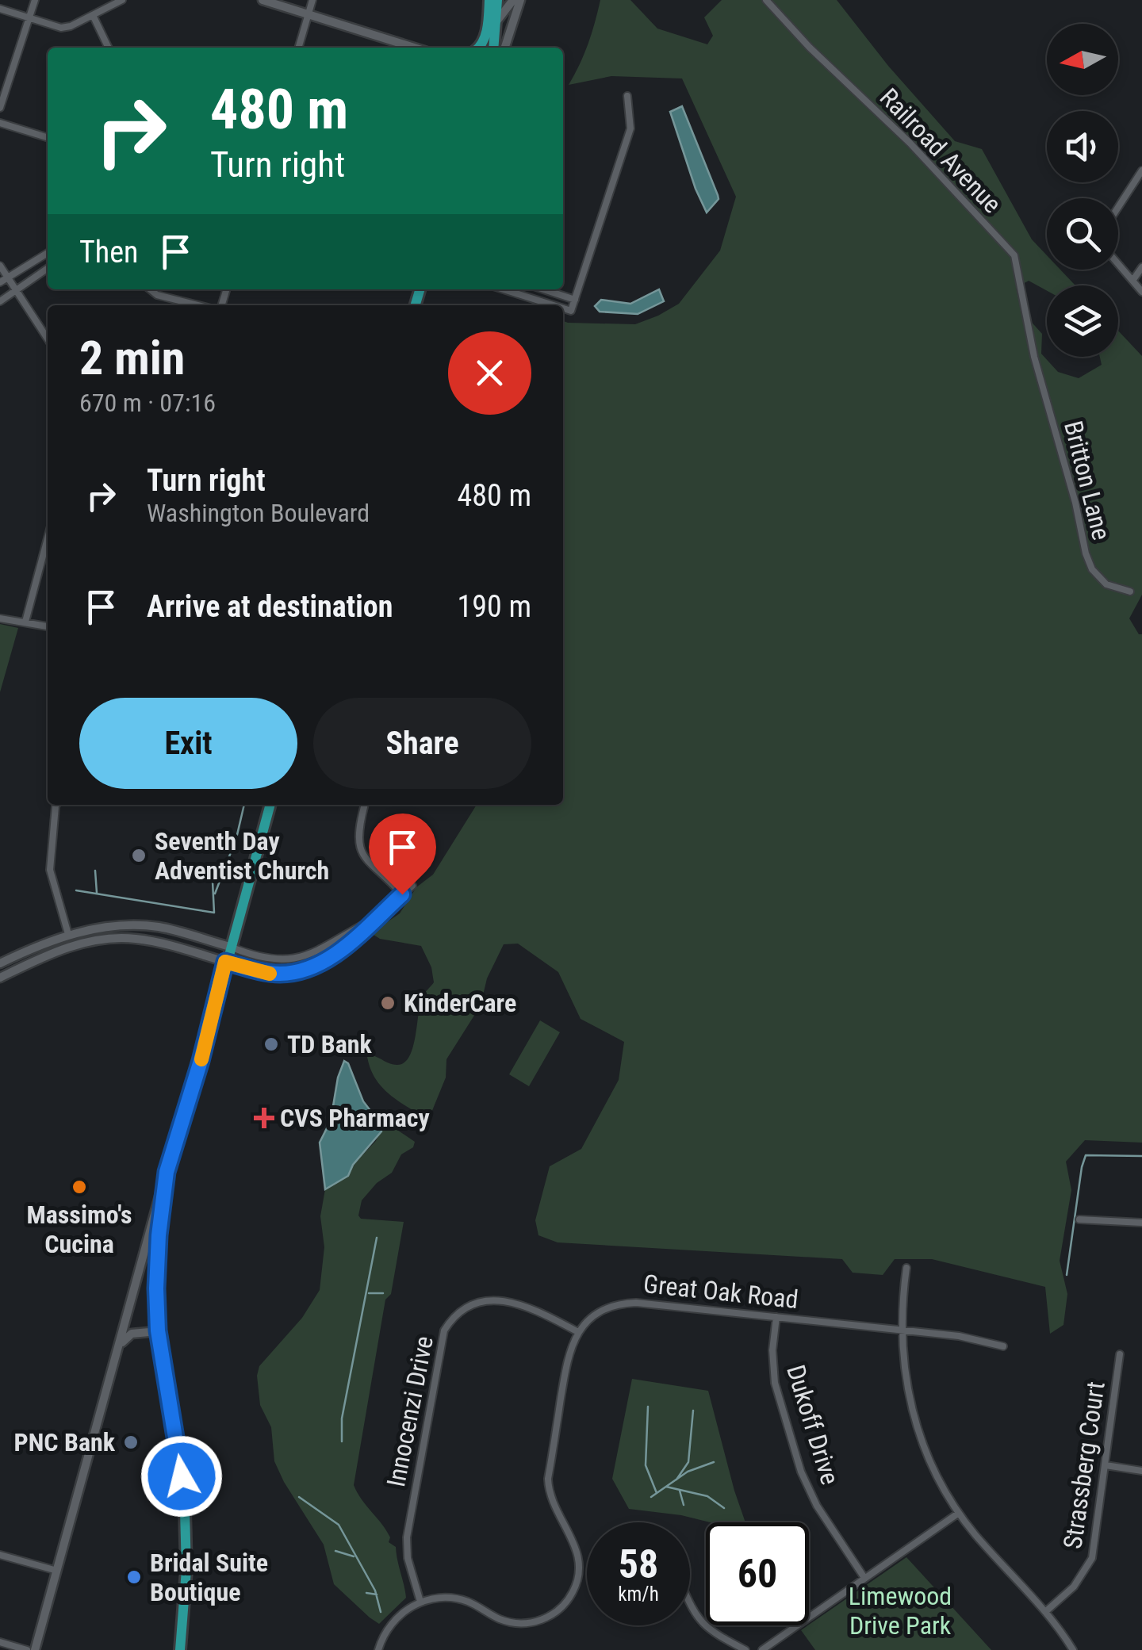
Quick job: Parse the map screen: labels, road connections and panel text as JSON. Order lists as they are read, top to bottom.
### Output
{
  "streets": {
    "street": [
      "Railroad Avenue",
      "Britton Lane",
      "Great Oak Road",
      "Innocenzi Drive",
      "Dukoff Drive",
      "Strassberg Court"
    ]
  },
  "crossings": [
    ["Railroad Avenue", "Britton Lane"],
    ["Great Oak Road", "Innocenzi Drive"],
    ["Great Oak Road", "Dukoff Drive"]
  ],
  "parks": ["Limewood Drive Park"],
  "places": {
    "other": [
      "Seventh Day Adventist Church",
      "KinderCare",
      "TD Bank",
      "Massimo's Cucina",
      "PNC Bank",
      "Bridal Suite Boutique"
    ],
    "health": ["CVS Pharmacy"]
  },
  "north": "left",
  "page": {
    "turn": ["480 m", "Turn right"],
    "then": "Then",
    "heading": ["2 min", "670 m · 07:16"],
    "list": [
      {
        "name": "Turn right",
        "note": "Washington Boulevard",
        "value": "480 m"
      },
      {
        "name": "Arrive at destination",
        "value": "190 m"
      }
    ],
    "buttons": ["Exit", "Share"],
    "speed": "58 km/h",
    "limit": "60"
  }
}
